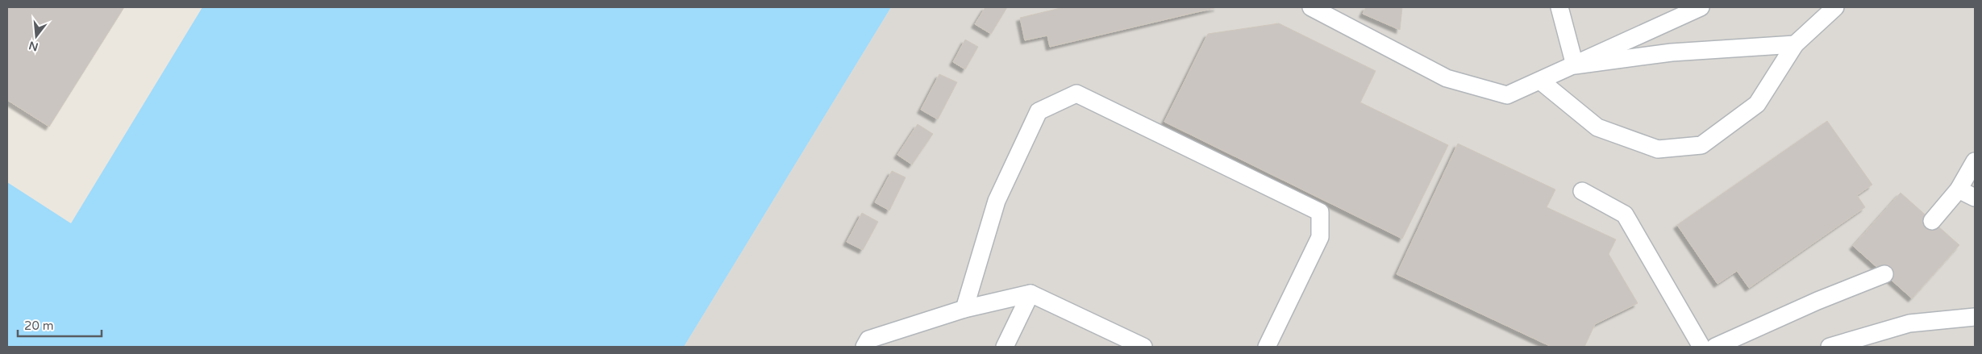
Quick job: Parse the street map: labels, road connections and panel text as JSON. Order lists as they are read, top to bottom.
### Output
{
  "scale_bar": "20 m",
  "north": "bottom"
}
